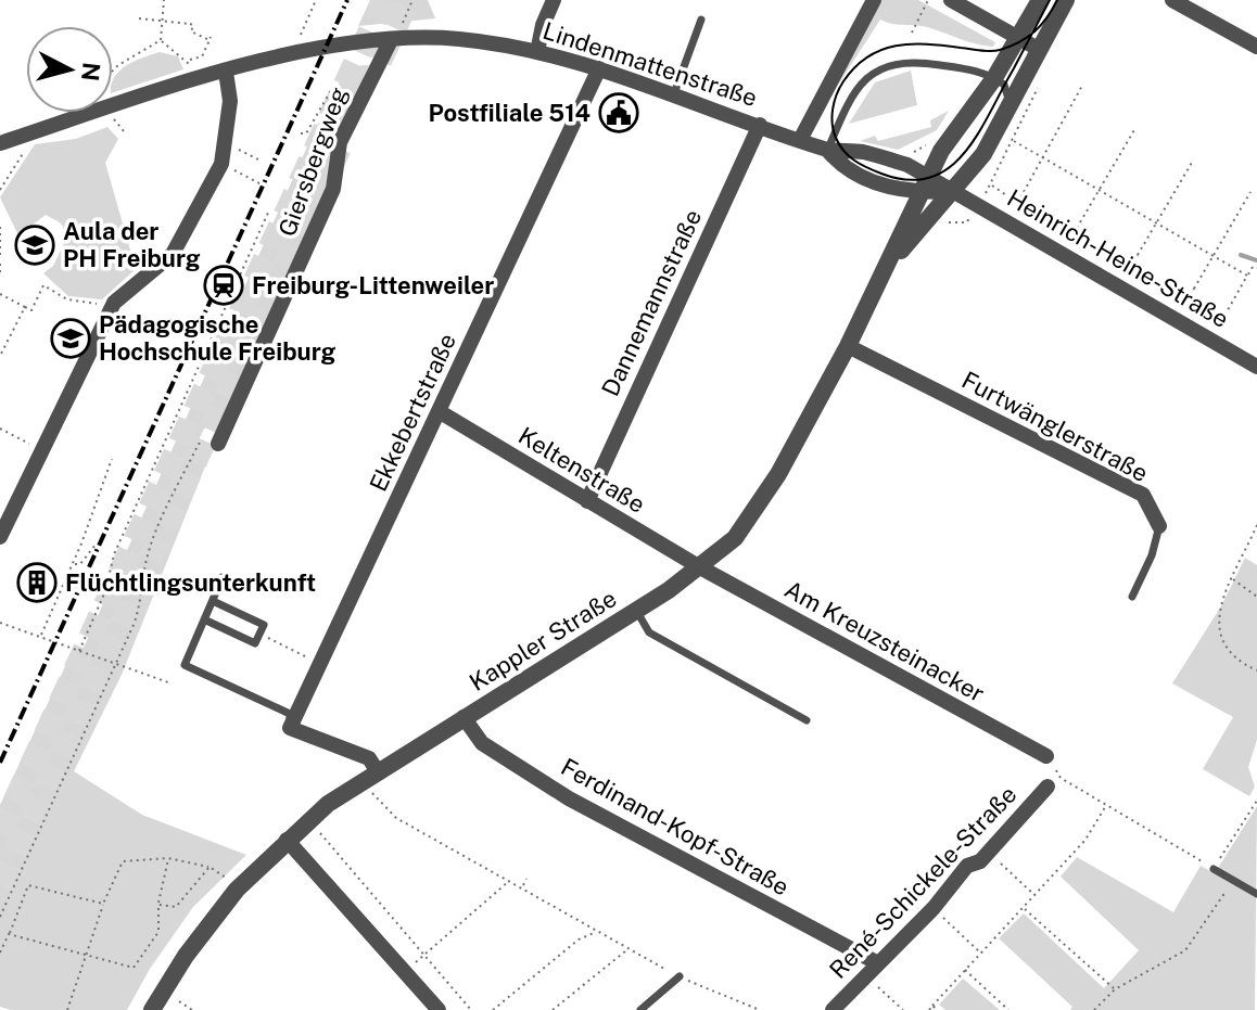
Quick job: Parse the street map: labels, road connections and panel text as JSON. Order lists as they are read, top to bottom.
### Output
{
  "streets": {
    "street": [
      "Lindenmattenstraße",
      "Giersbergweg",
      "Heinrich-Heine-Straße",
      "Dannemannstraße",
      "Ekkebertstraße",
      "Furtwänglerstraße",
      "Keltenstraße",
      "Kappler Straße",
      "Am Kreuzsteinacker",
      "Ferdinand-Kopf-Straße",
      "René-Schickele-Straße"
    ]
  },
  "crossings": [
    ["Lindenmattenstraße", "Giersbergweg"],
    ["Lindenmattenstraße", "Heinrich-Heine-Straße"],
    ["Lindenmattenstraße", "Dannemannstraße"],
    ["Lindenmattenstraße", "Ekkebertstraße"],
    ["Lindenmattenstraße", "Kappler Straße"],
    ["Heinrich-Heine-Straße", "Kappler Straße"],
    ["Dannemannstraße", "Keltenstraße"],
    ["Ekkebertstraße", "Keltenstraße"],
    ["Furtwänglerstraße", "Kappler Straße"],
    ["Keltenstraße", "Kappler Straße"],
    ["Keltenstraße", "Am Kreuzsteinacker"],
    ["Kappler Straße", "Am Kreuzsteinacker"],
    ["Kappler Straße", "Ferdinand-Kopf-Straße"],
    ["Ferdinand-Kopf-Straße", "René-Schickele-Straße"]
  ],
  "places": {
    "public building": ["Postfiliale 514"],
    "school or university": ["Aula der PH Freiburg", "Pädagogische Hochschule Freiburg"],
    "station": ["Freiburg-Littenweiler"],
    "building": ["Flüchtlingsunterkunft"]
  },
  "north": "right"
}
